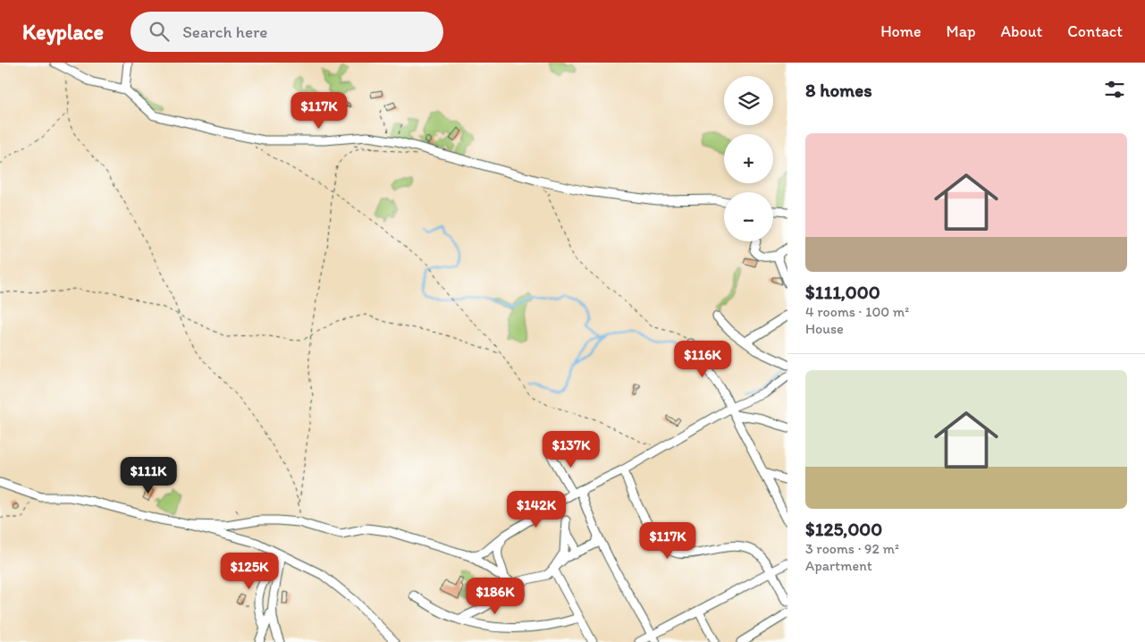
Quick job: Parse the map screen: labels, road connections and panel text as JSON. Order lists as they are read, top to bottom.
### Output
{
  "page": {
    "header": "Keyplace",
    "search": "Search here",
    "nav": [
      "Home",
      "Map",
      "About",
      "Contact"
    ],
    "heading": "8 homes",
    "map_buttons": ["+", "−"],
    "price": [
      "$117K",
      "$116K",
      "$137K",
      "$111K",
      "$142K",
      "$117K",
      "$125K",
      "$186K"
    ],
    "list": [
      {
        "name": "$111,000",
        "note": "4 rooms · 100 m² · House"
      },
      {
        "name": "$125,000",
        "note": "3 rooms · 92 m² · Apartment"
      }
    ]
  }
}
